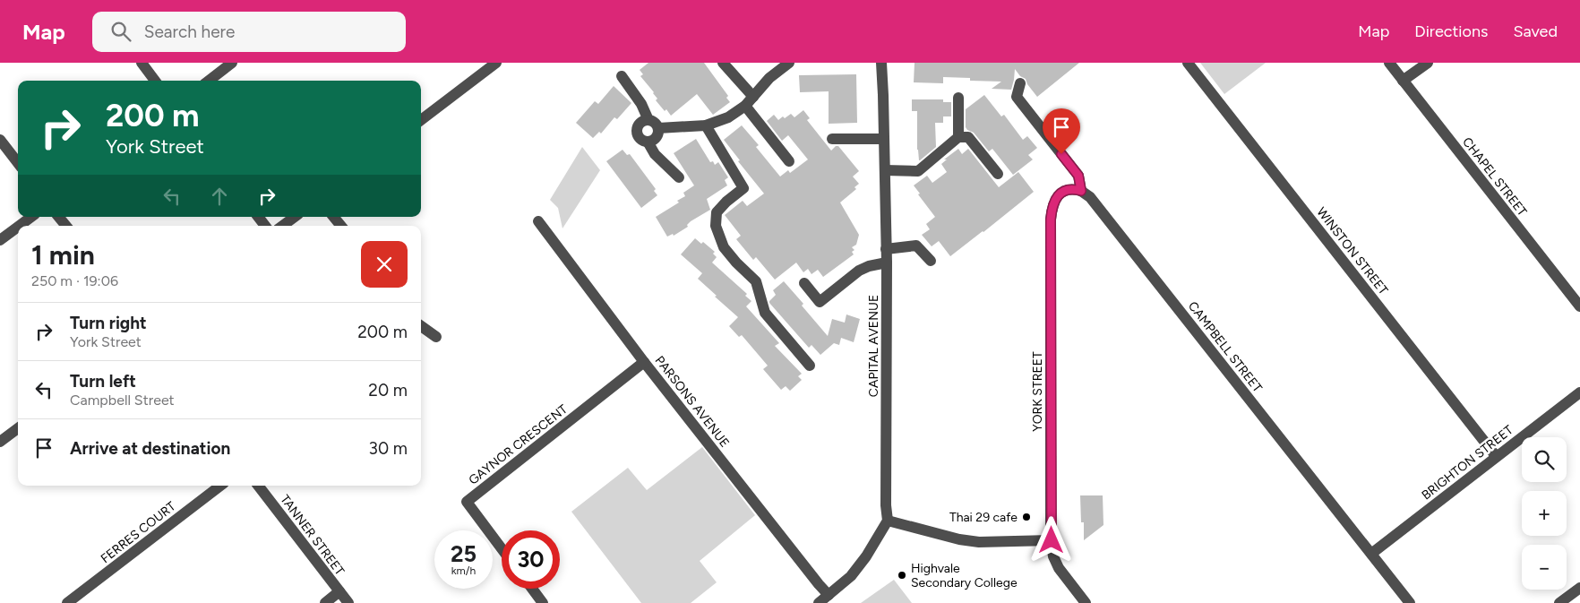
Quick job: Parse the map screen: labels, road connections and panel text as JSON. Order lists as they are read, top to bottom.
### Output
{
  "streets": {
    "street": [
      "CHAPEL STREET",
      "WINSTON STREET",
      "CAPITAL AVENUE",
      "CAMPBELL STREET",
      "YORK STREET",
      "PARSONS AVENUE",
      "GAYNOR CRESCENT",
      "BRIGHTON STREET",
      "FERRES COURT",
      "TANNER STREET"
    ]
  },
  "crossings": [
    ["WINSTON STREET", "BRIGHTON STREET"],
    ["CAMPBELL STREET", "YORK STREET"],
    ["CAMPBELL STREET", "BRIGHTON STREET"],
    ["PARSONS AVENUE", "GAYNOR CRESCENT"]
  ],
  "places": ["Thai 29 cafe", "Highvale Secondary College"],
  "page": {
    "header": "Map",
    "search": "Search here",
    "nav": ["Map", "Directions", "Saved"],
    "turn": ["200 m", "York Street"],
    "heading": ["1 min", "250 m · 19:06"],
    "list": [
      {
        "name": "Turn right",
        "note": "York Street",
        "value": "200 m"
      },
      {
        "name": "Turn left",
        "note": "Campbell Street",
        "value": "20 m"
      },
      {
        "name": "Arrive at destination",
        "value": "30 m"
      }
    ],
    "map_buttons": ["+", "−"],
    "speed": "25 km/h",
    "limit": "30"
  }
}
